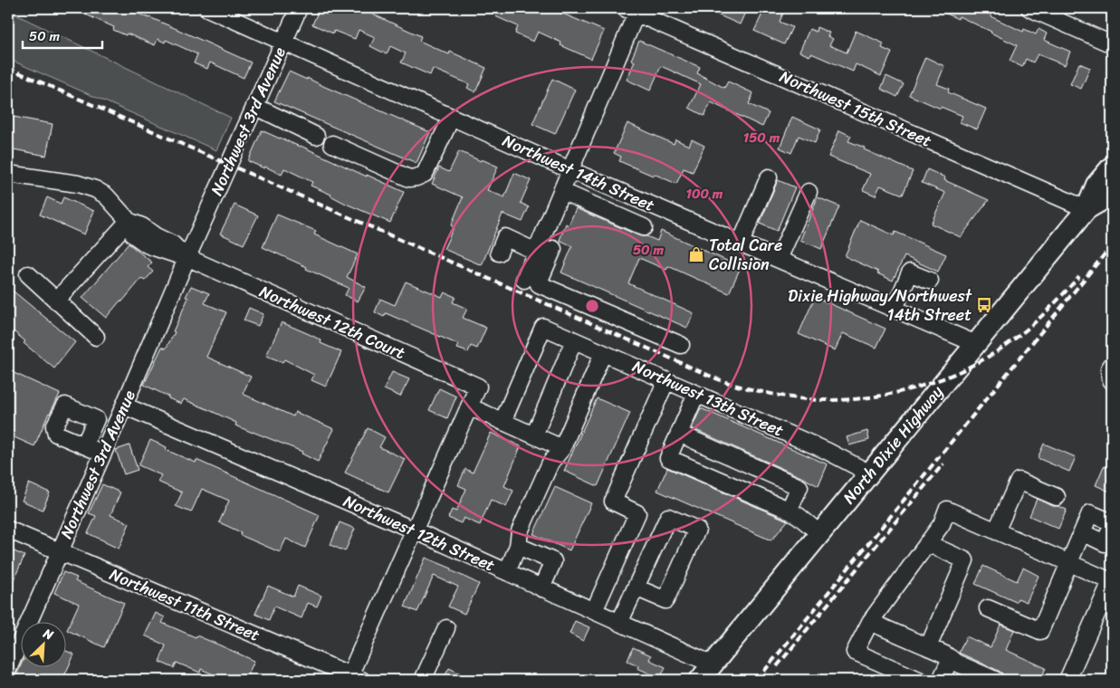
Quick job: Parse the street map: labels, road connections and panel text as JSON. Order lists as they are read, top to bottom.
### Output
{
  "streets": {
    "main road": ["North Dixie Highway"],
    "street": [
      "Northwest 15th Street",
      "Northwest 3rd Avenue",
      "Northwest 14th Street",
      "Northwest 12th Court",
      "Northwest 13th Street",
      "Northwest 12th Street",
      "Northwest 11th Street"
    ]
  },
  "crossings": [
    ["Northwest 15th Street", "North Dixie Highway"],
    ["Northwest 3rd Avenue", "Northwest 14th Street"],
    ["Northwest 3rd Avenue", "Northwest 12th Court"],
    ["Northwest 3rd Avenue", "Northwest 12th Street"],
    ["Northwest 3rd Avenue", "Northwest 11th Street"],
    ["Northwest 14th Street", "North Dixie Highway"],
    ["Northwest 13th Street", "North Dixie Highway"],
    ["North Dixie Highway", "Northwest 12th Street"]
  ],
  "places": {
    "shop": ["Total Care Collision"],
    "bus stop": ["Dixie Highway/Northwest 14th Street"]
  },
  "scale_bar": "50 m",
  "north": "top right",
  "rings": ["150 m", "100 m", "50 m"]
}
